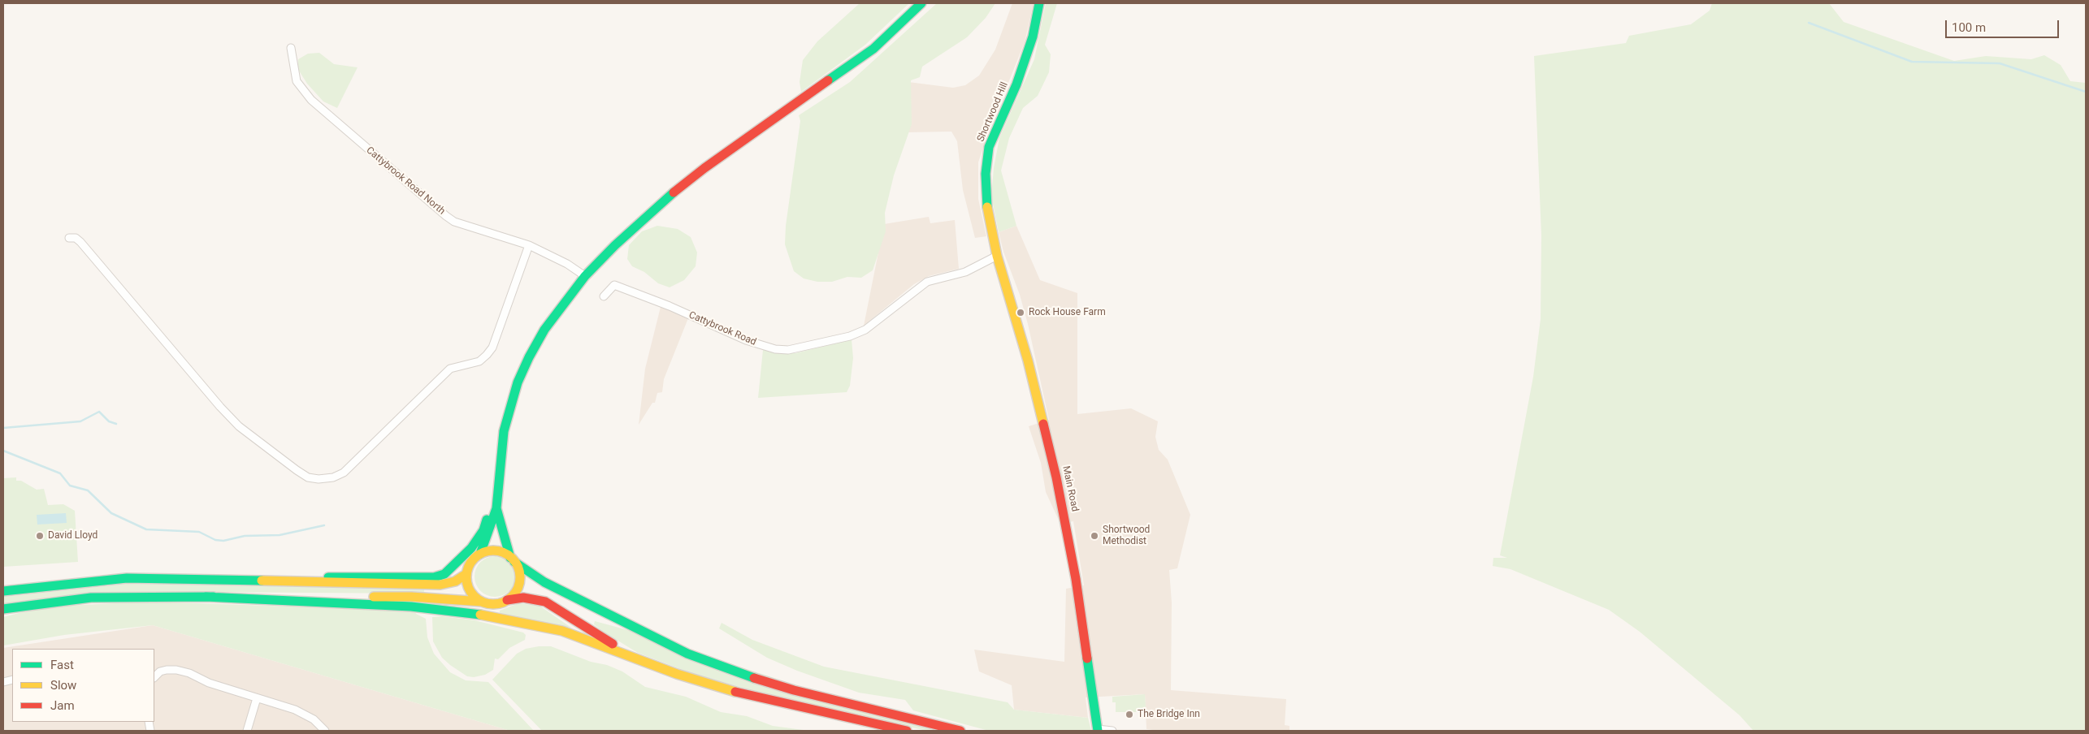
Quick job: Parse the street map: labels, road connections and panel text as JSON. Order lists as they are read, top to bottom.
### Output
{
  "streets": {
    "main road": ["Shortwood Hill", "Main Road"],
    "street": ["Cattybrook Road North", "Cattybrook Road"]
  },
  "crossings": [
    ["Shortwood Hill", "Cattybrook Road"],
    ["Shortwood Hill", "Main Road"],
    ["Cattybrook Road", "Main Road"]
  ],
  "places": [
    "Rock House Farm",
    "David Lloyd",
    "Shortwood Methodist",
    "The Bridge Inn"
  ],
  "legend": ["Fast", "Slow", "Jam"],
  "scale_bar": "100 m"
}
